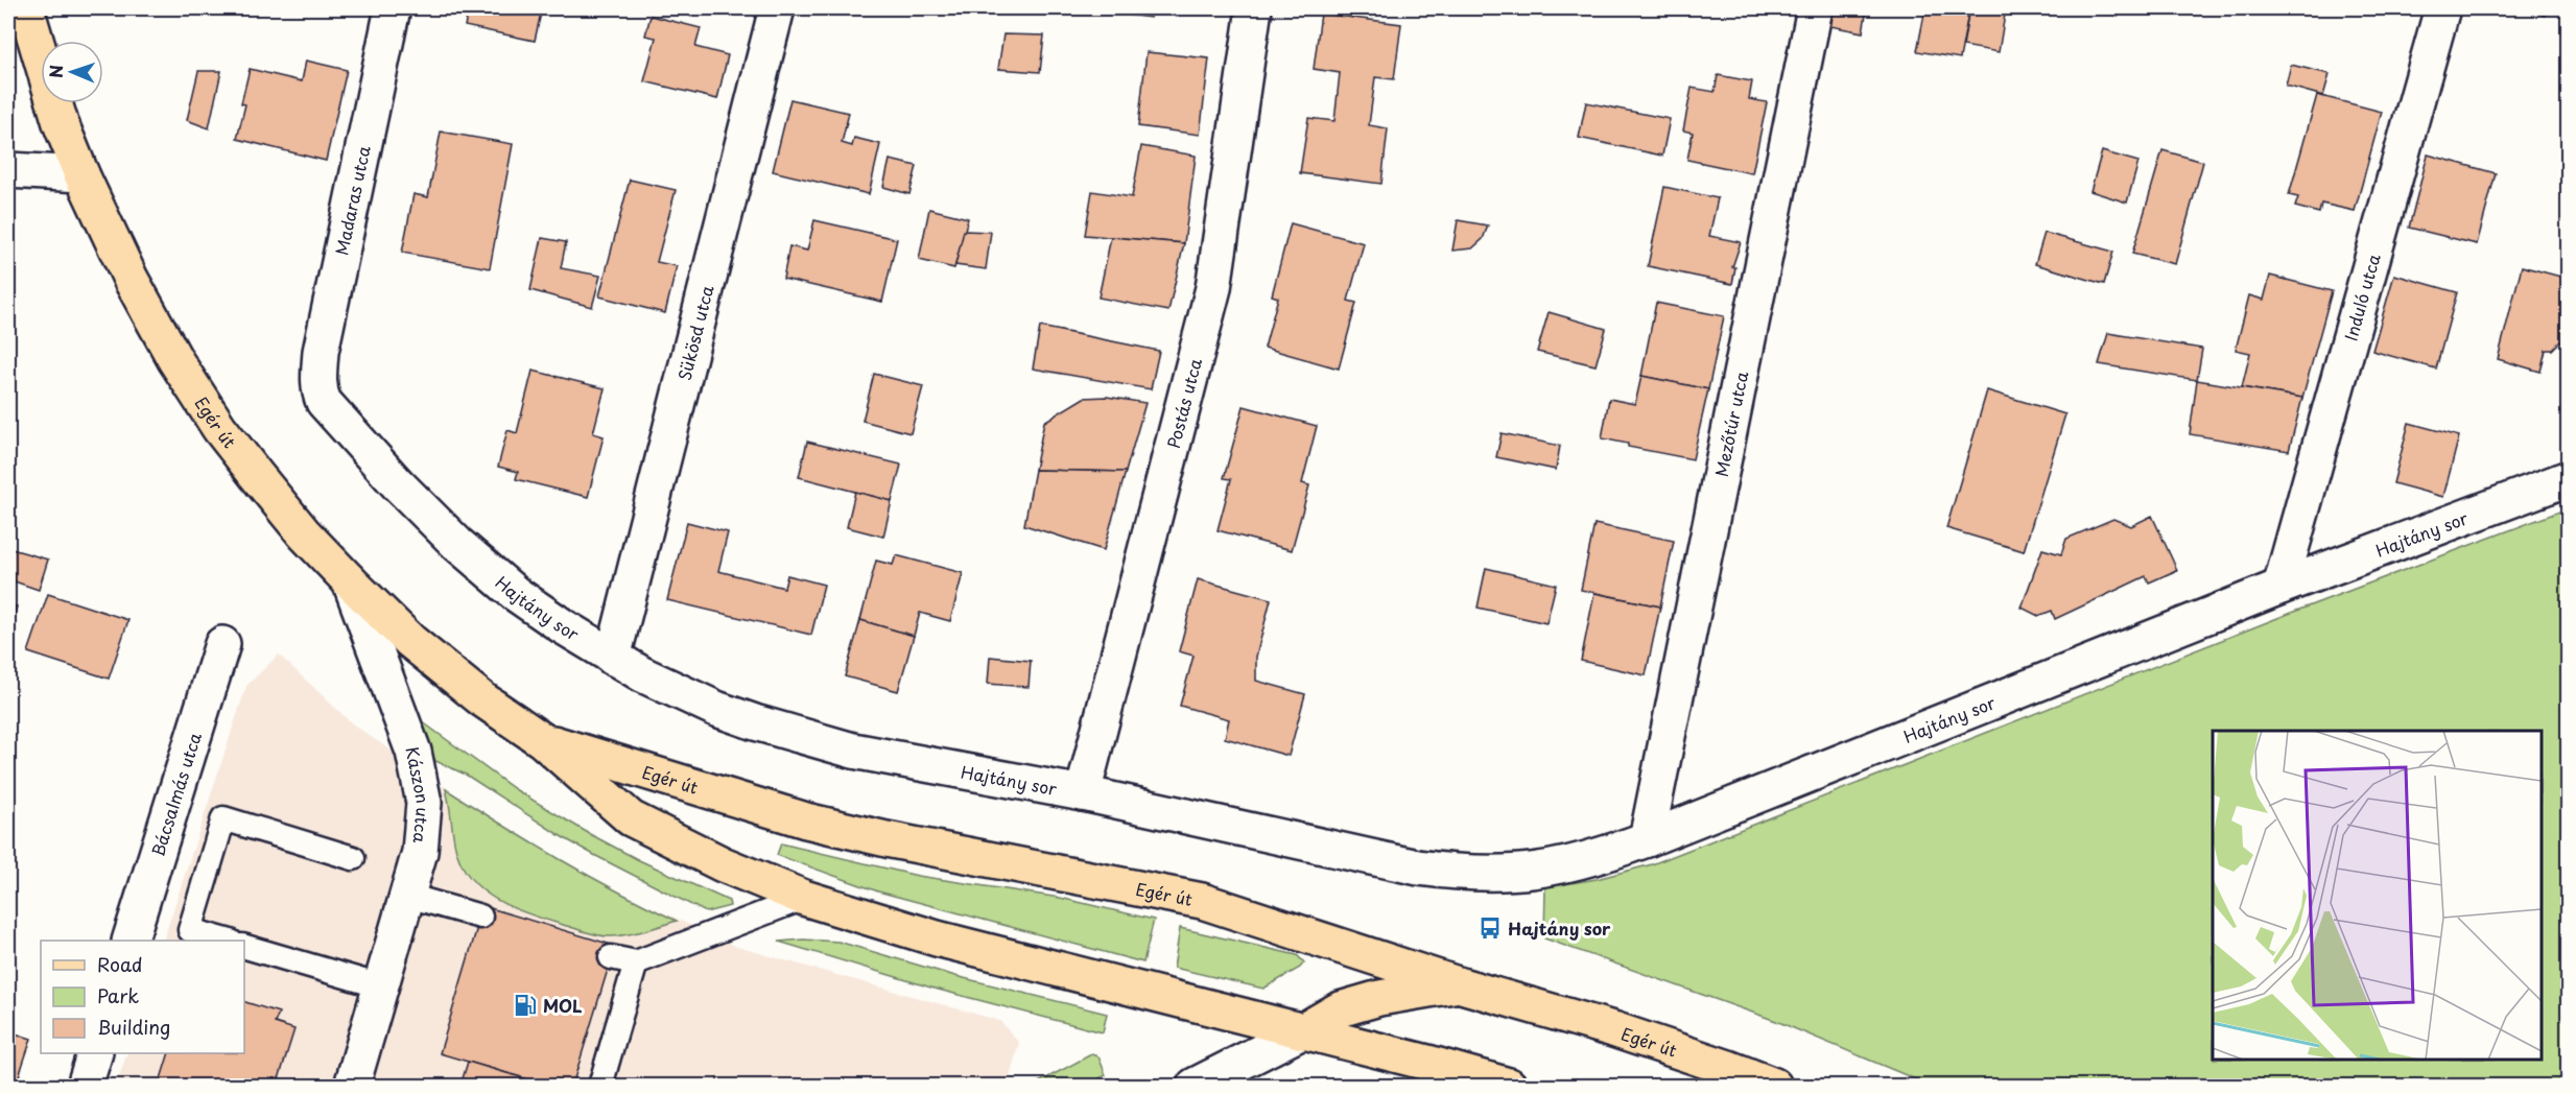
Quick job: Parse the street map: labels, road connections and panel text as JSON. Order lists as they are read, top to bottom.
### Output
{
  "streets": {
    "main road": ["Egér út"],
    "street": [
      "Madaras utca",
      "Induló utca",
      "Sükösd utca",
      "Postás utca",
      "Mezőtúr utca",
      "Hajtány sor",
      "Bácsalmás utca",
      "Kászon utca"
    ]
  },
  "crossings": [
    ["Madaras utca", "Hajtány sor"],
    ["Induló utca", "Hajtány sor"],
    ["Sükösd utca", "Hajtány sor"],
    ["Postás utca", "Hajtány sor"],
    ["Egér út", "Kászon utca"],
    ["Mezőtúr utca", "Hajtány sor"]
  ],
  "places": {
    "bus stop": ["Hajtány sor"],
    "fuel station": ["MOL"]
  },
  "legend": ["Road", "Park", "Building"],
  "north": "left"
}
